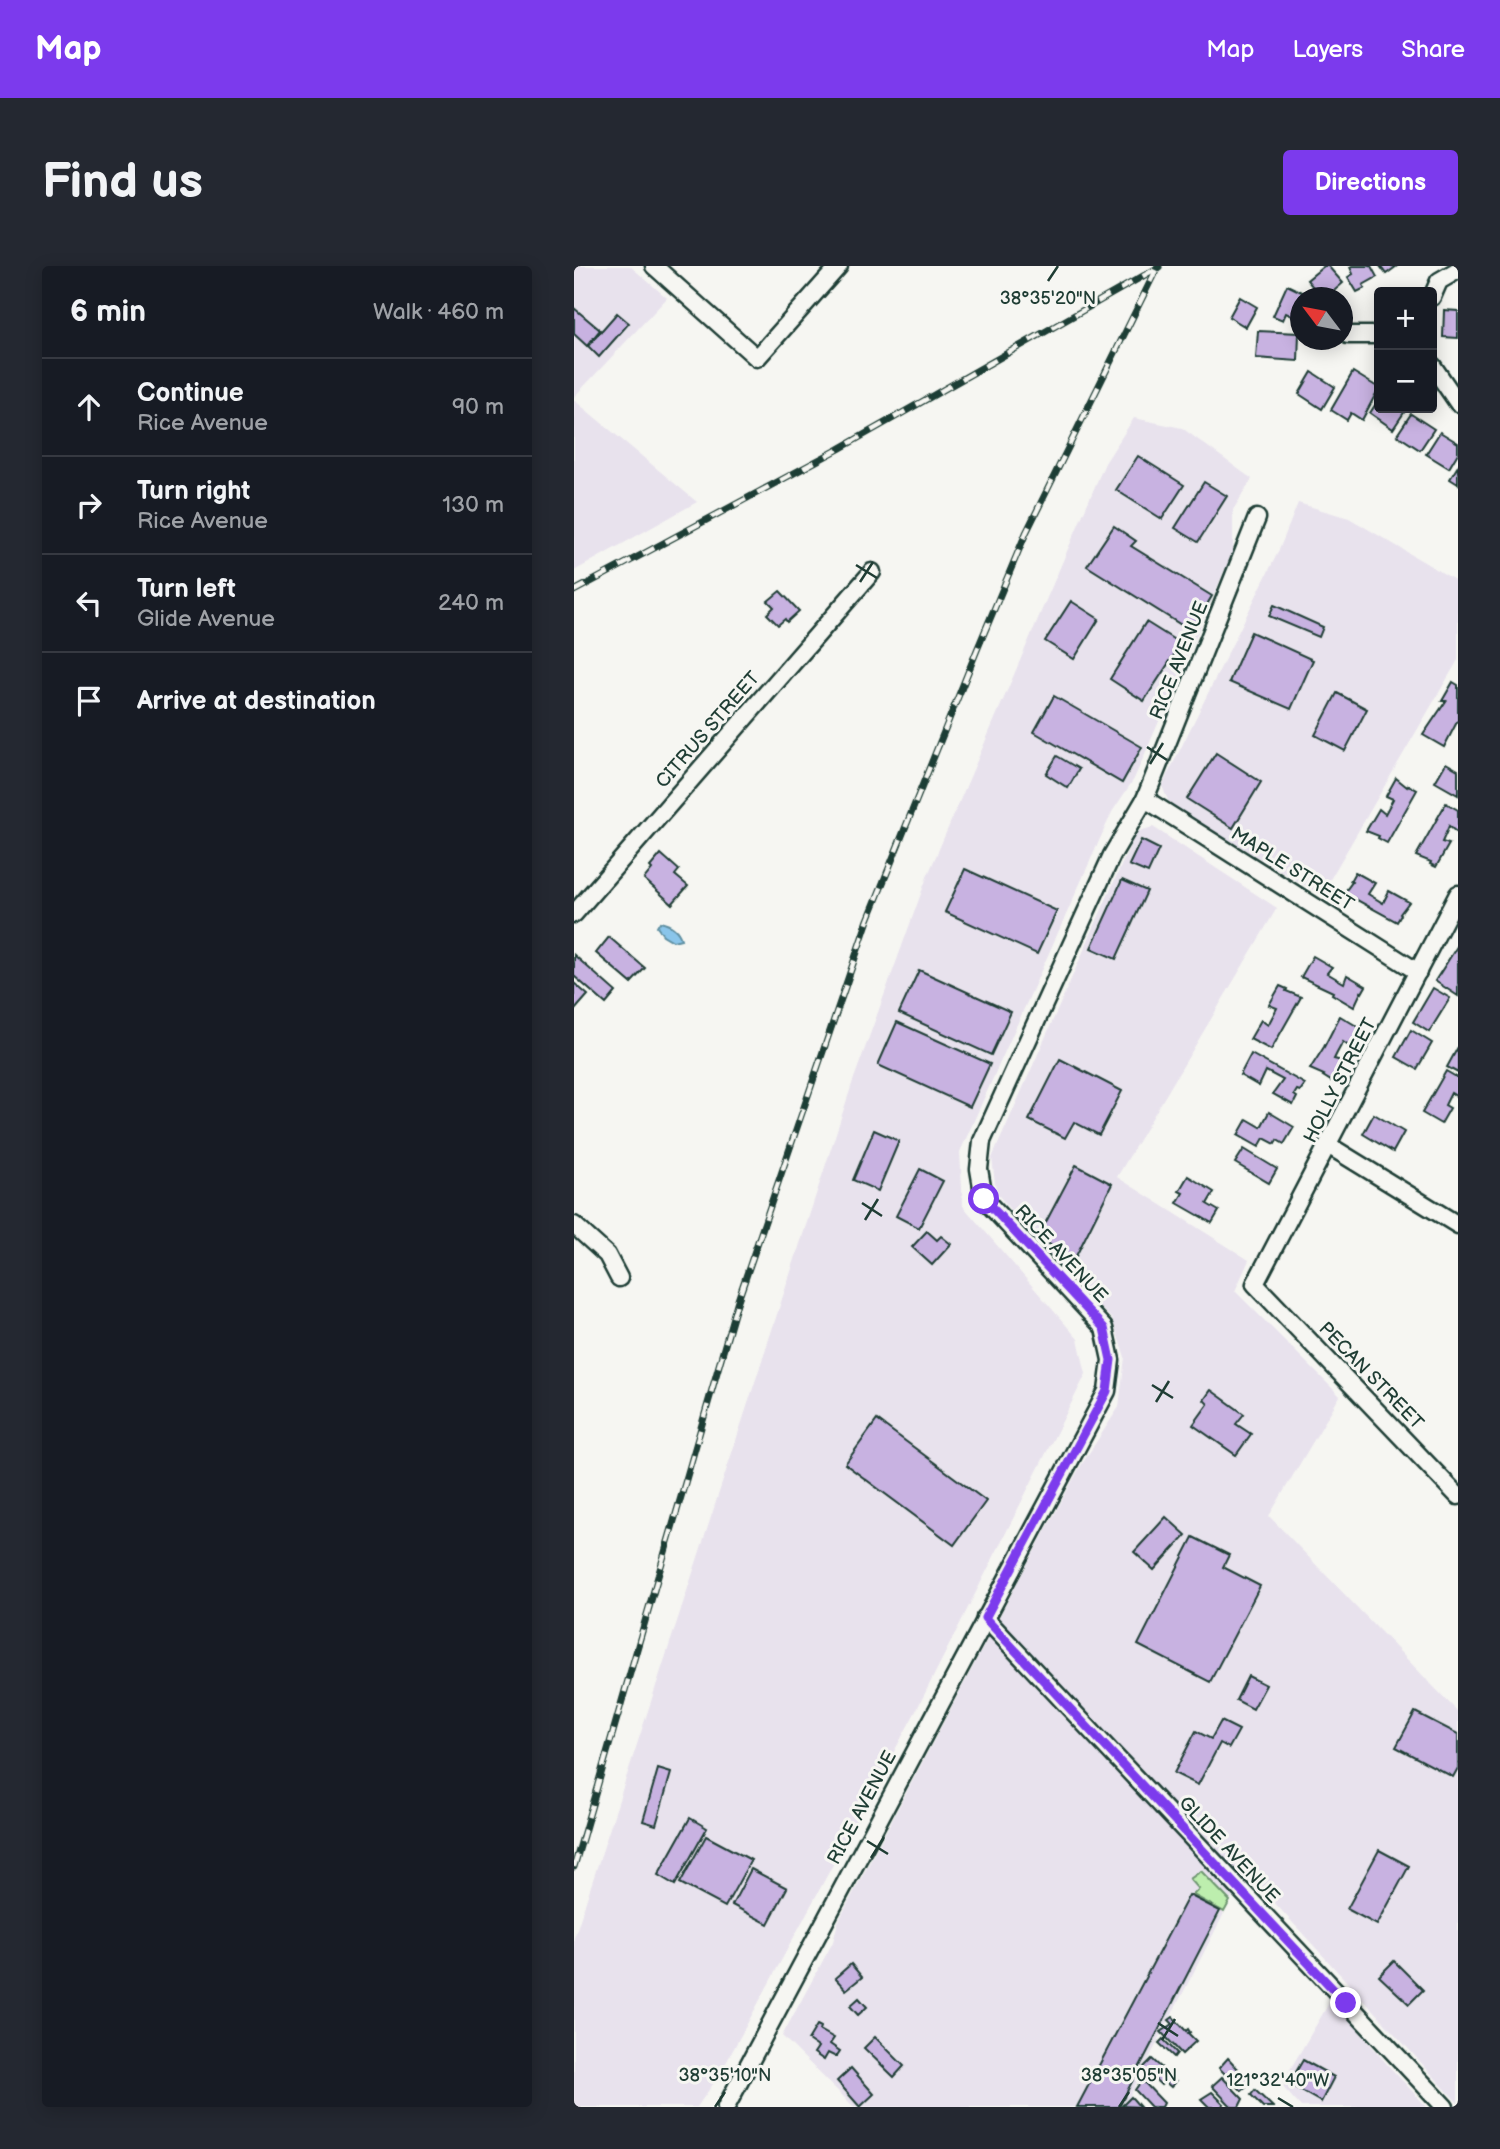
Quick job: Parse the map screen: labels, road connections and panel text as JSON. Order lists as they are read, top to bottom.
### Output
{
  "streets": {
    "street": [
      "RICE AVENUE",
      "CITRUS STREET",
      "MAPLE STREET",
      "HOLLY STREET",
      "PECAN STREET",
      "GLIDE AVENUE"
    ]
  },
  "crossings": [
    ["RICE AVENUE", "MAPLE STREET"],
    ["RICE AVENUE", "GLIDE AVENUE"],
    ["MAPLE STREET", "HOLLY STREET"],
    ["HOLLY STREET", "PECAN STREET"]
  ],
  "north": "top left",
  "page": {
    "header": "Map",
    "nav": ["Map", "Layers", "Share"],
    "buttons": "Directions",
    "title": "Find us",
    "heading": ["6 min", "Walk · 460 m"],
    "map_buttons": ["+", "−"],
    "list": [
      ["Continue", "Rice Avenue", "90 m"],
      ["Turn right", "Rice Avenue", "130 m"],
      ["Turn left", "Glide Avenue", "240 m"],
      "Arrive at destination"
    ]
  },
  "coordinates": [
    "38°35'20\"N",
    "38°35'10\"N",
    "38°35'05\"N",
    "121°32'40\"W"
  ]
}
